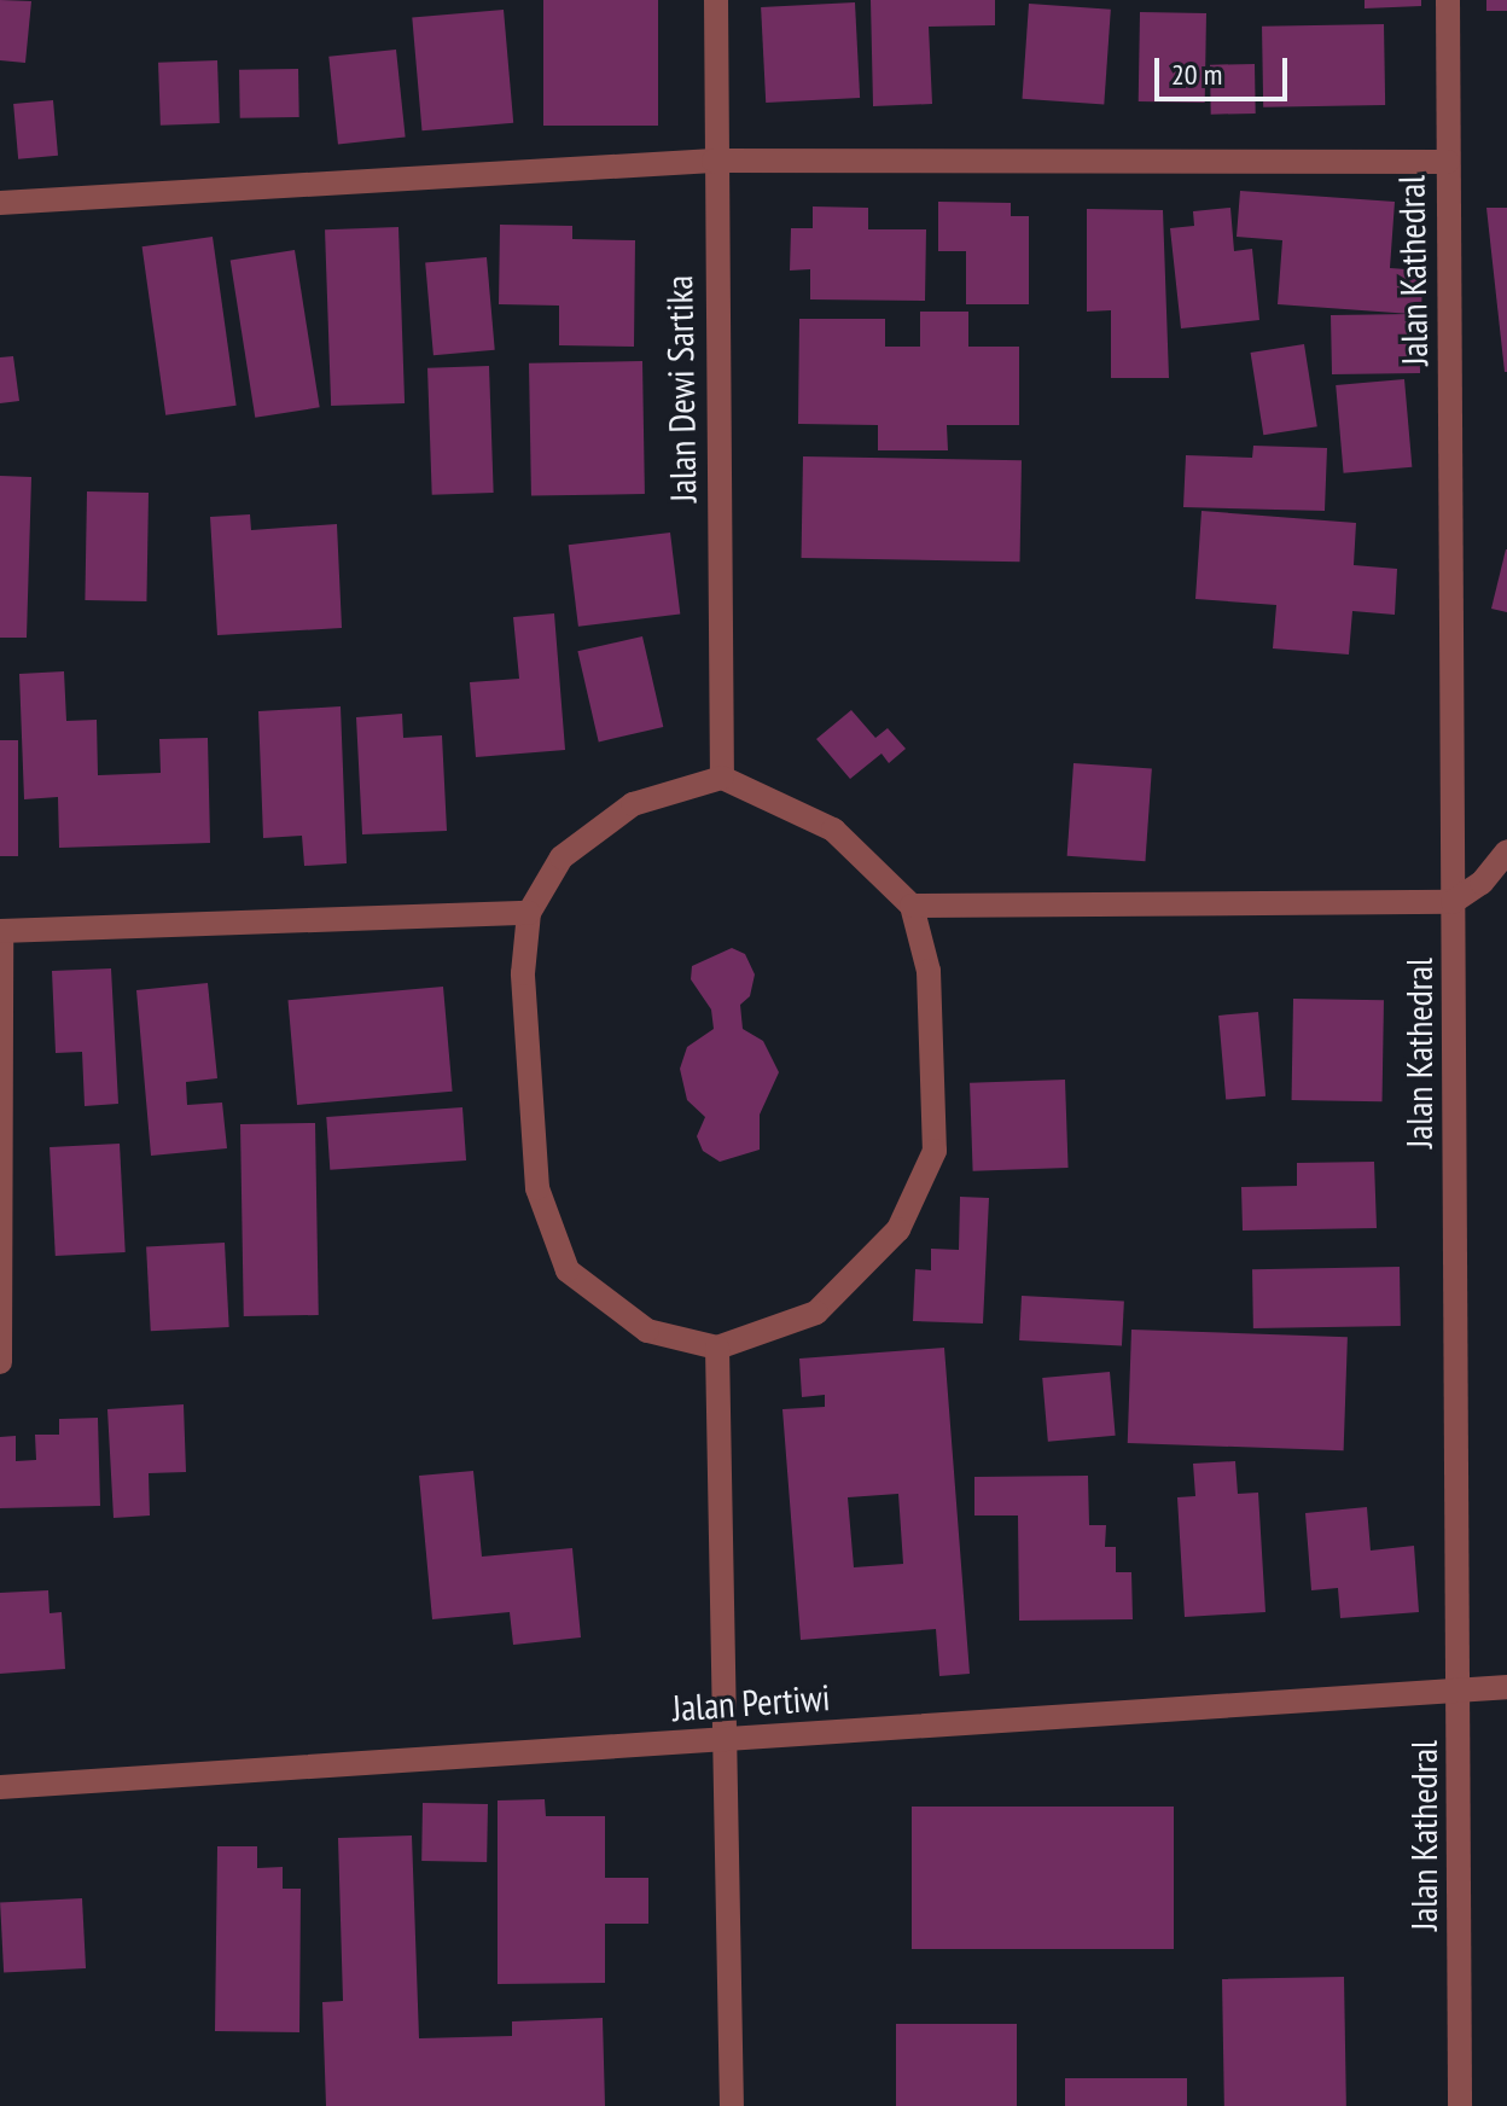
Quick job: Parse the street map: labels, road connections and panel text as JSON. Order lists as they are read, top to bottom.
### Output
{
  "streets": {
    "street": ["Jalan Kathedral", "Jalan Dewi Sartika", "Jalan Pertiwi"]
  },
  "crossings": [
    ["Jalan Kathedral", "Jalan Pertiwi"]
  ],
  "scale_bar": "20 m"
}
